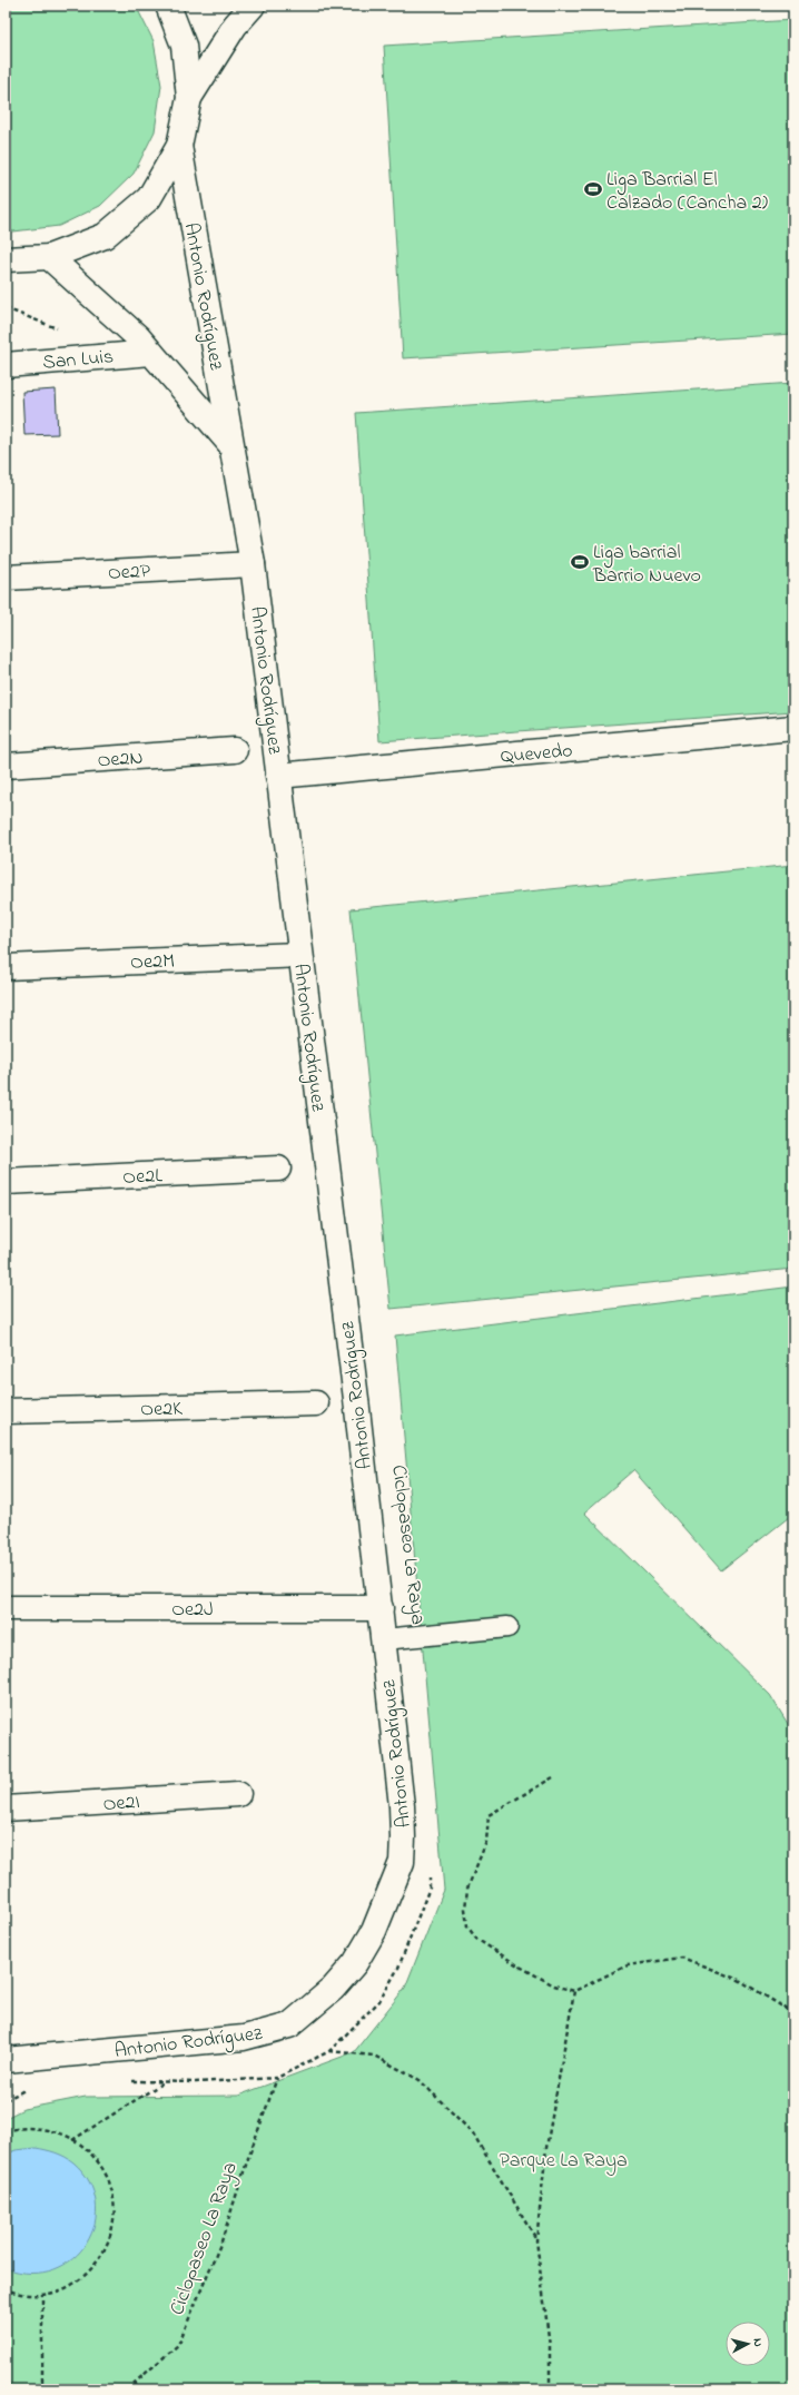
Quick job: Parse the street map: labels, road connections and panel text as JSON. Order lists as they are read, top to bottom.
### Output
{
  "streets": {
    "street": [
      "Antonio Rodríguez",
      "San Luis",
      "Oe2P",
      "Quevedo",
      "Oe2N",
      "Oe2M",
      "Oe2L",
      "Oe2K",
      "Oe2J",
      "Oe2I"
    ],
    "path": ["Ciclopaseo La Raya"]
  },
  "crossings": [
    ["Antonio Rodríguez", "San Luis"],
    ["Antonio Rodríguez", "Oe2P"],
    ["Antonio Rodríguez", "Quevedo"],
    ["Antonio Rodríguez", "Oe2M"],
    ["Antonio Rodríguez", "Oe2J"]
  ],
  "parks": ["Parque La Raya"],
  "places": {
    "sports": ["Liga Barrial El Calzado (Cancha 2)", "Liga barrial Barrio Nuevo"]
  },
  "north": "right"
}
